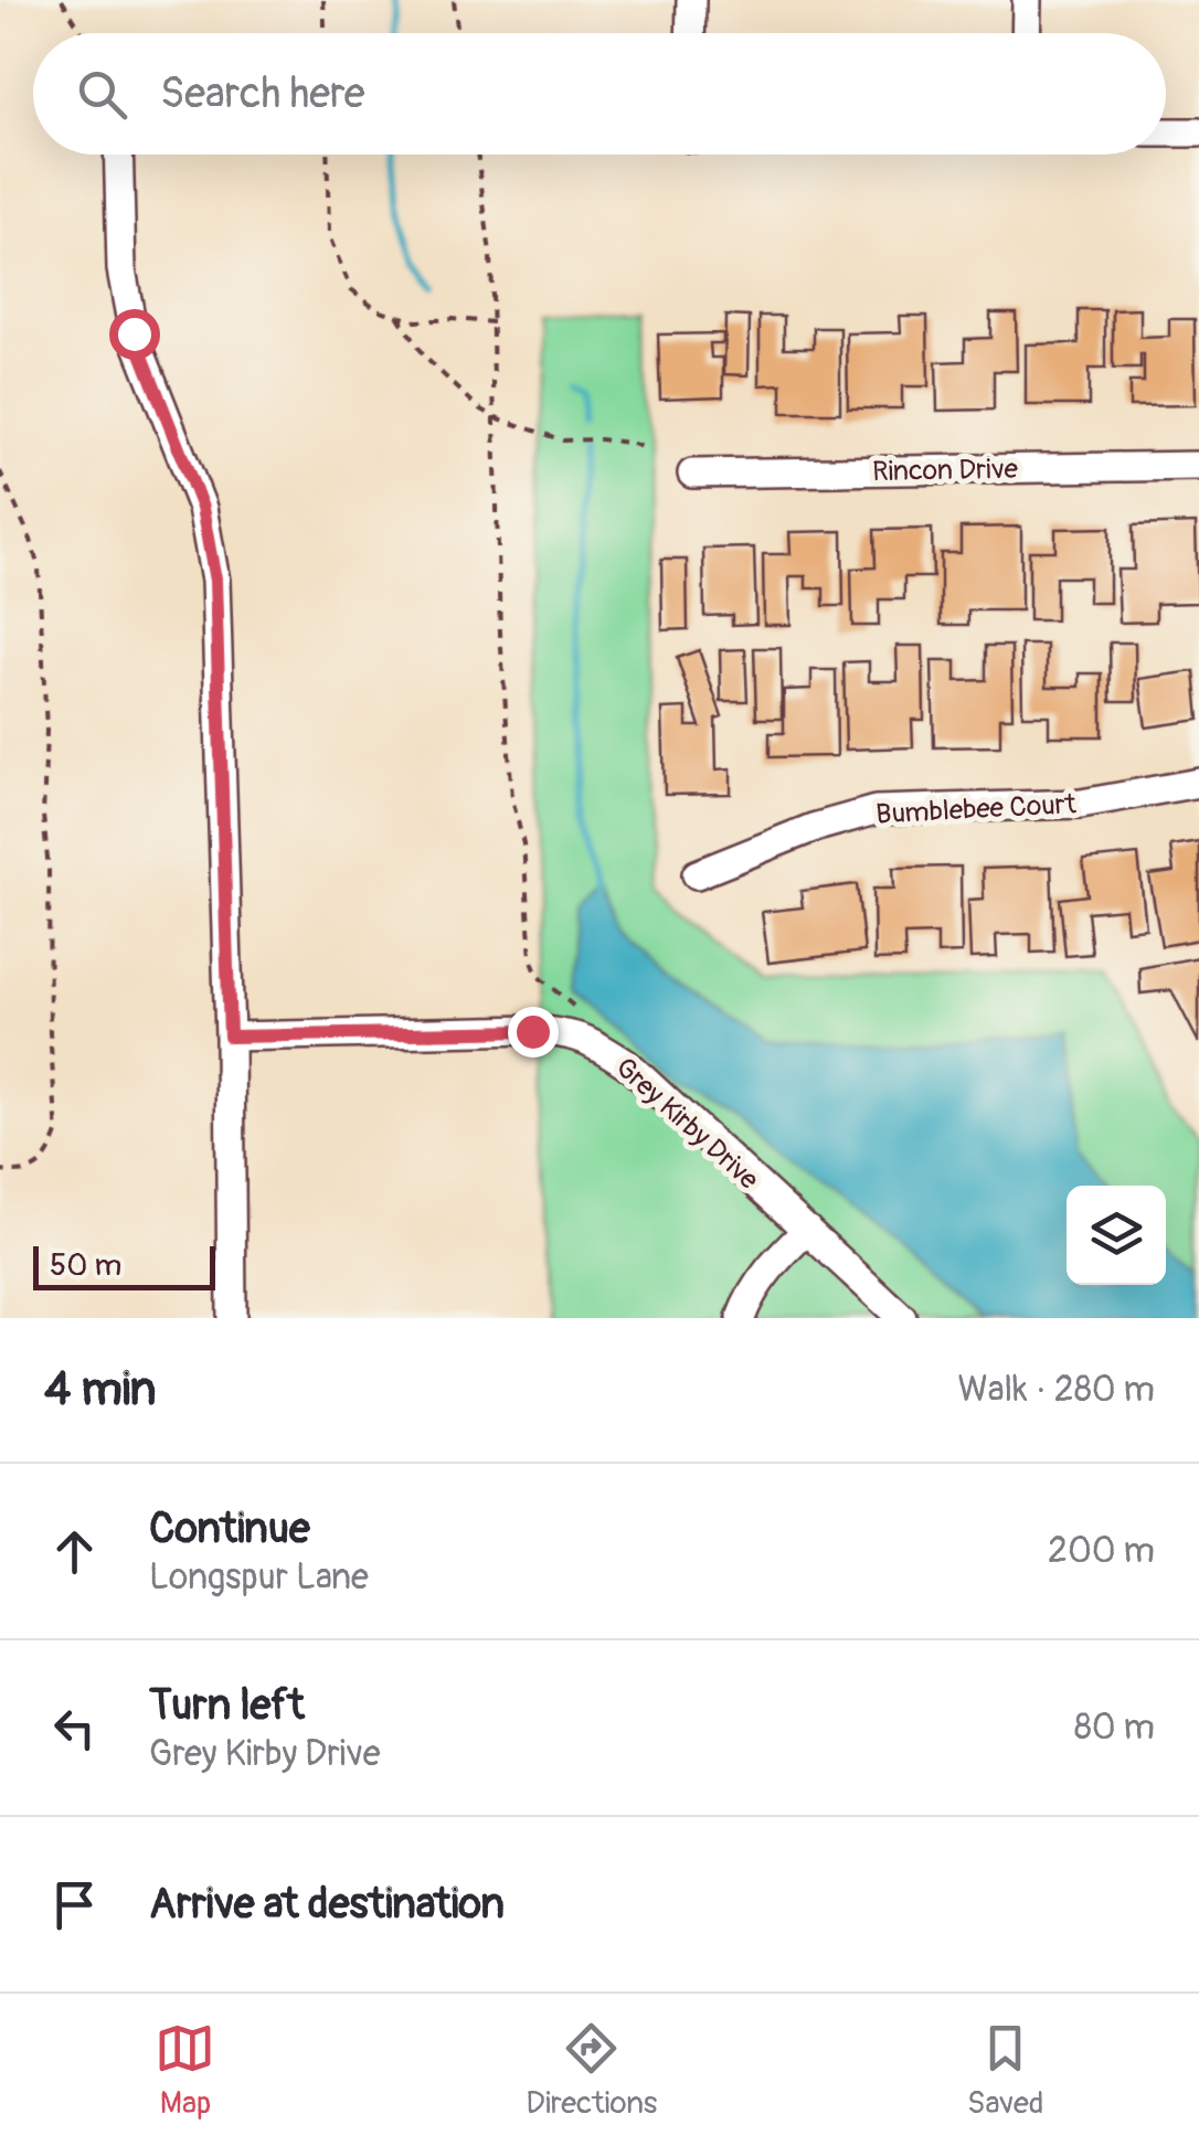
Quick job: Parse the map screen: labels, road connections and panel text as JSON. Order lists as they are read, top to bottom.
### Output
{
  "streets": {
    "street": ["Rincon Drive", "Bumblebee Court", "Grey Kirby Drive"]
  },
  "scale_bar": "50 m",
  "page": {
    "search": "Search here",
    "scale": "50 m",
    "heading": ["4 min", "Walk · 280 m"],
    "list": [
      ["Continue", "Longspur Lane", "200 m"],
      ["Turn left", "Grey Kirby Drive", "80 m"],
      "Arrive at destination"
    ],
    "nav": ["Map", "Directions", "Saved"]
  }
}
